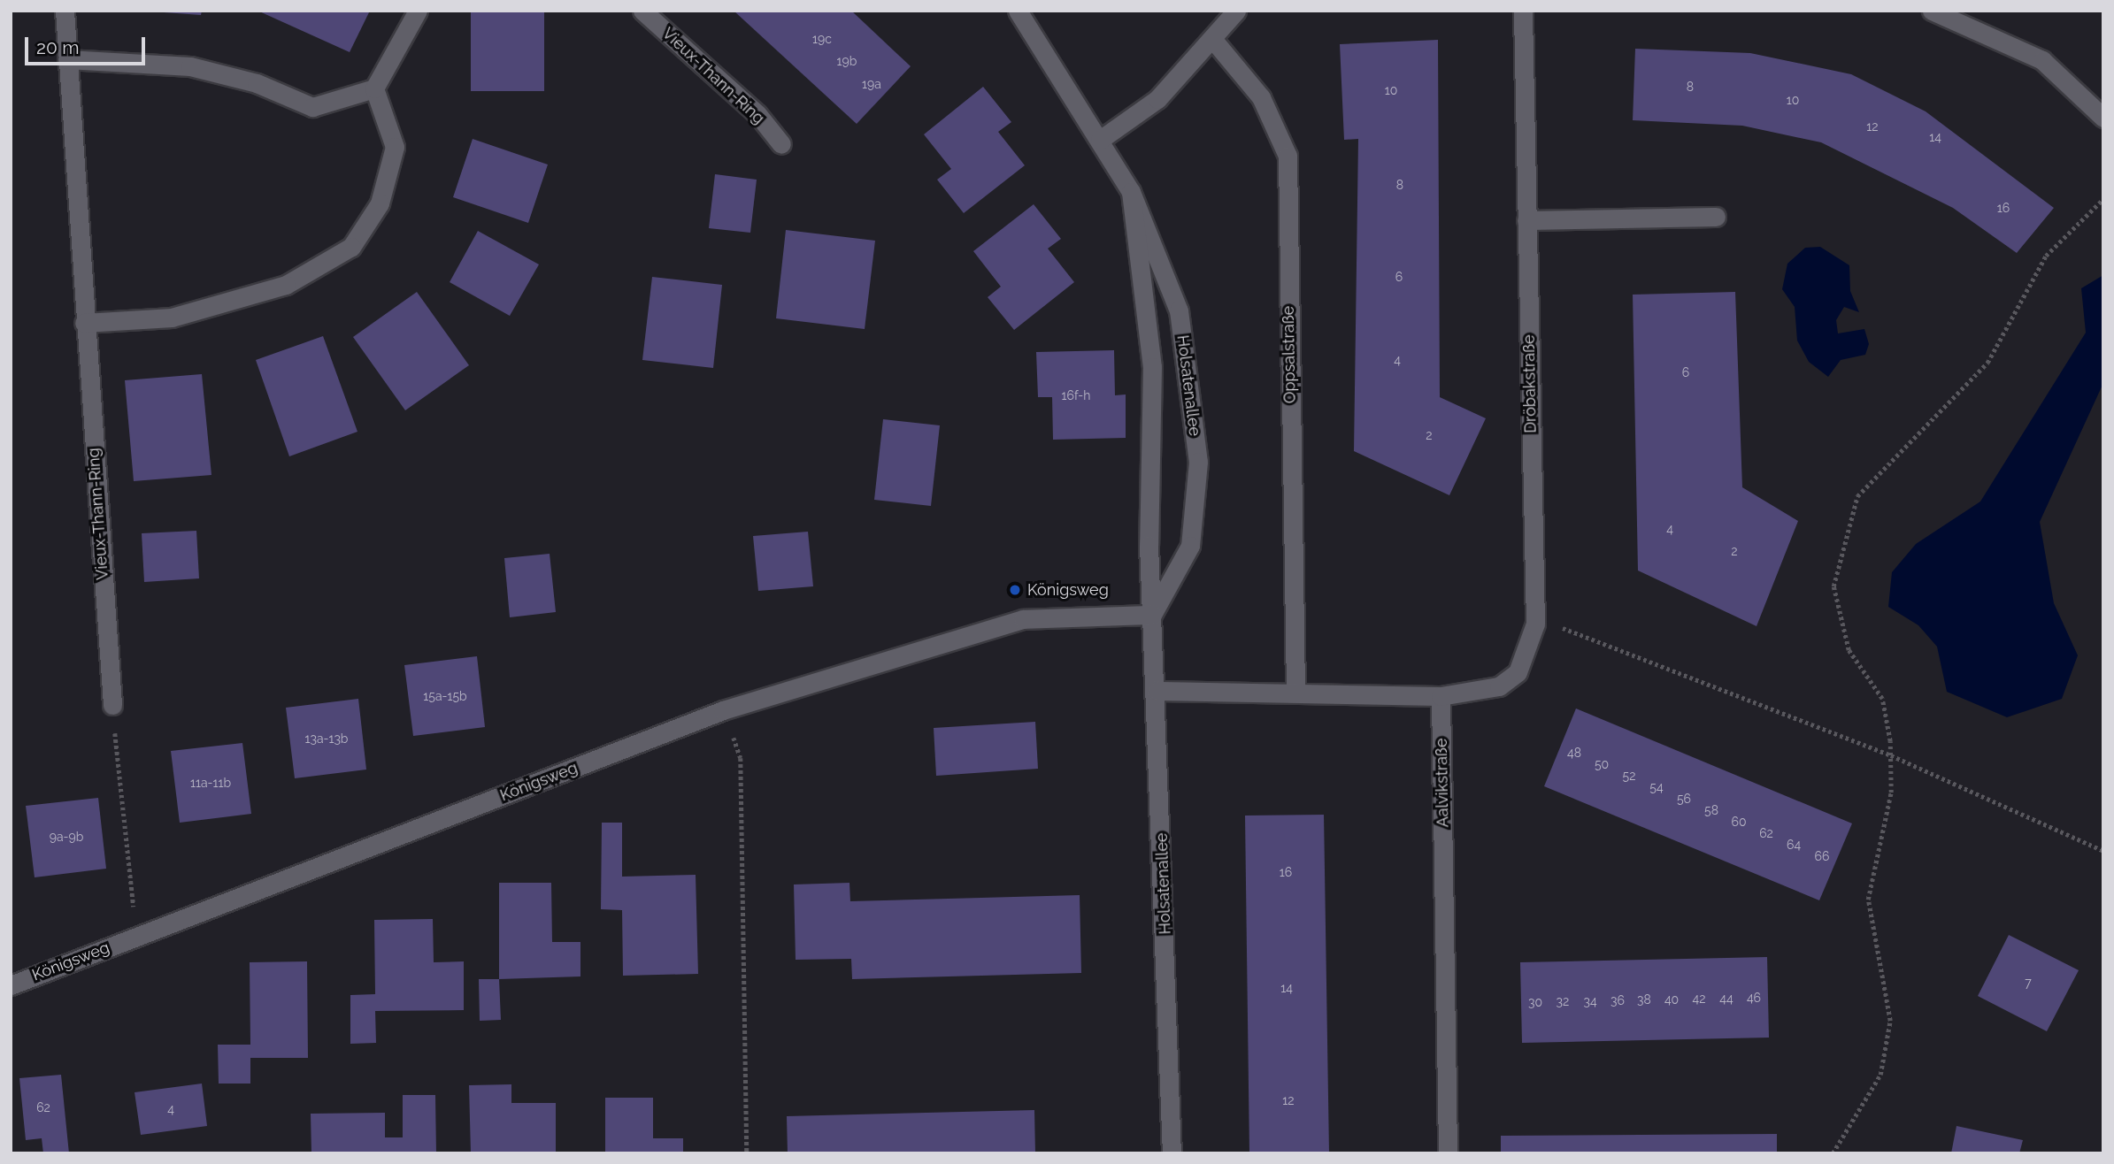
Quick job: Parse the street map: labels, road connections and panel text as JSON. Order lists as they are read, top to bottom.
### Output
{
  "streets": {
    "street": [
      "Vieux-Thann-Ring",
      "Oppsalstraße",
      "Dröbakstraße",
      "Holsatenallee",
      "Königsweg",
      "Aalvikstraße"
    ]
  },
  "crossings": [
    ["Dröbakstraße", "Aalvikstraße"],
    ["Holsatenallee", "Königsweg"]
  ],
  "places": ["Königsweg"],
  "house_numbers": [
    "19c",
    "19b",
    "19a",
    "8",
    "10",
    "10",
    "12",
    "14",
    "8",
    "16",
    "6",
    "4",
    "6",
    "16f-h",
    "2",
    "4",
    "2",
    "15a-15b",
    "13a-13b",
    "48",
    "50",
    "52",
    "11a-11b",
    "54",
    "56",
    "58",
    "60",
    "62",
    "9a-9b",
    "64",
    "66",
    "16",
    "7",
    "14",
    "46",
    "42",
    "44",
    "38",
    "40",
    "36",
    "32",
    "34",
    "30",
    "12",
    "62",
    "4"
  ],
  "scale_bar": "20 m"
}
